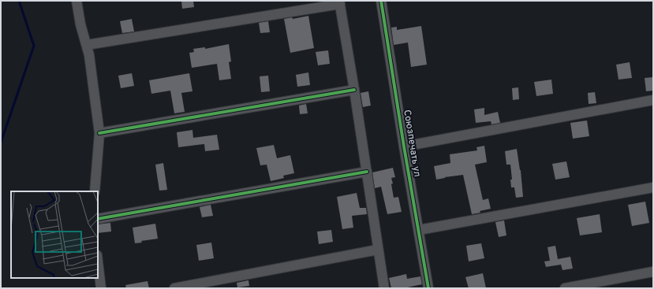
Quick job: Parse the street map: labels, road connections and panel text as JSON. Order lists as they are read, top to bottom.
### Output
{
  "streets": {
    "street": ["Союзпечать ул"]
  }
}
